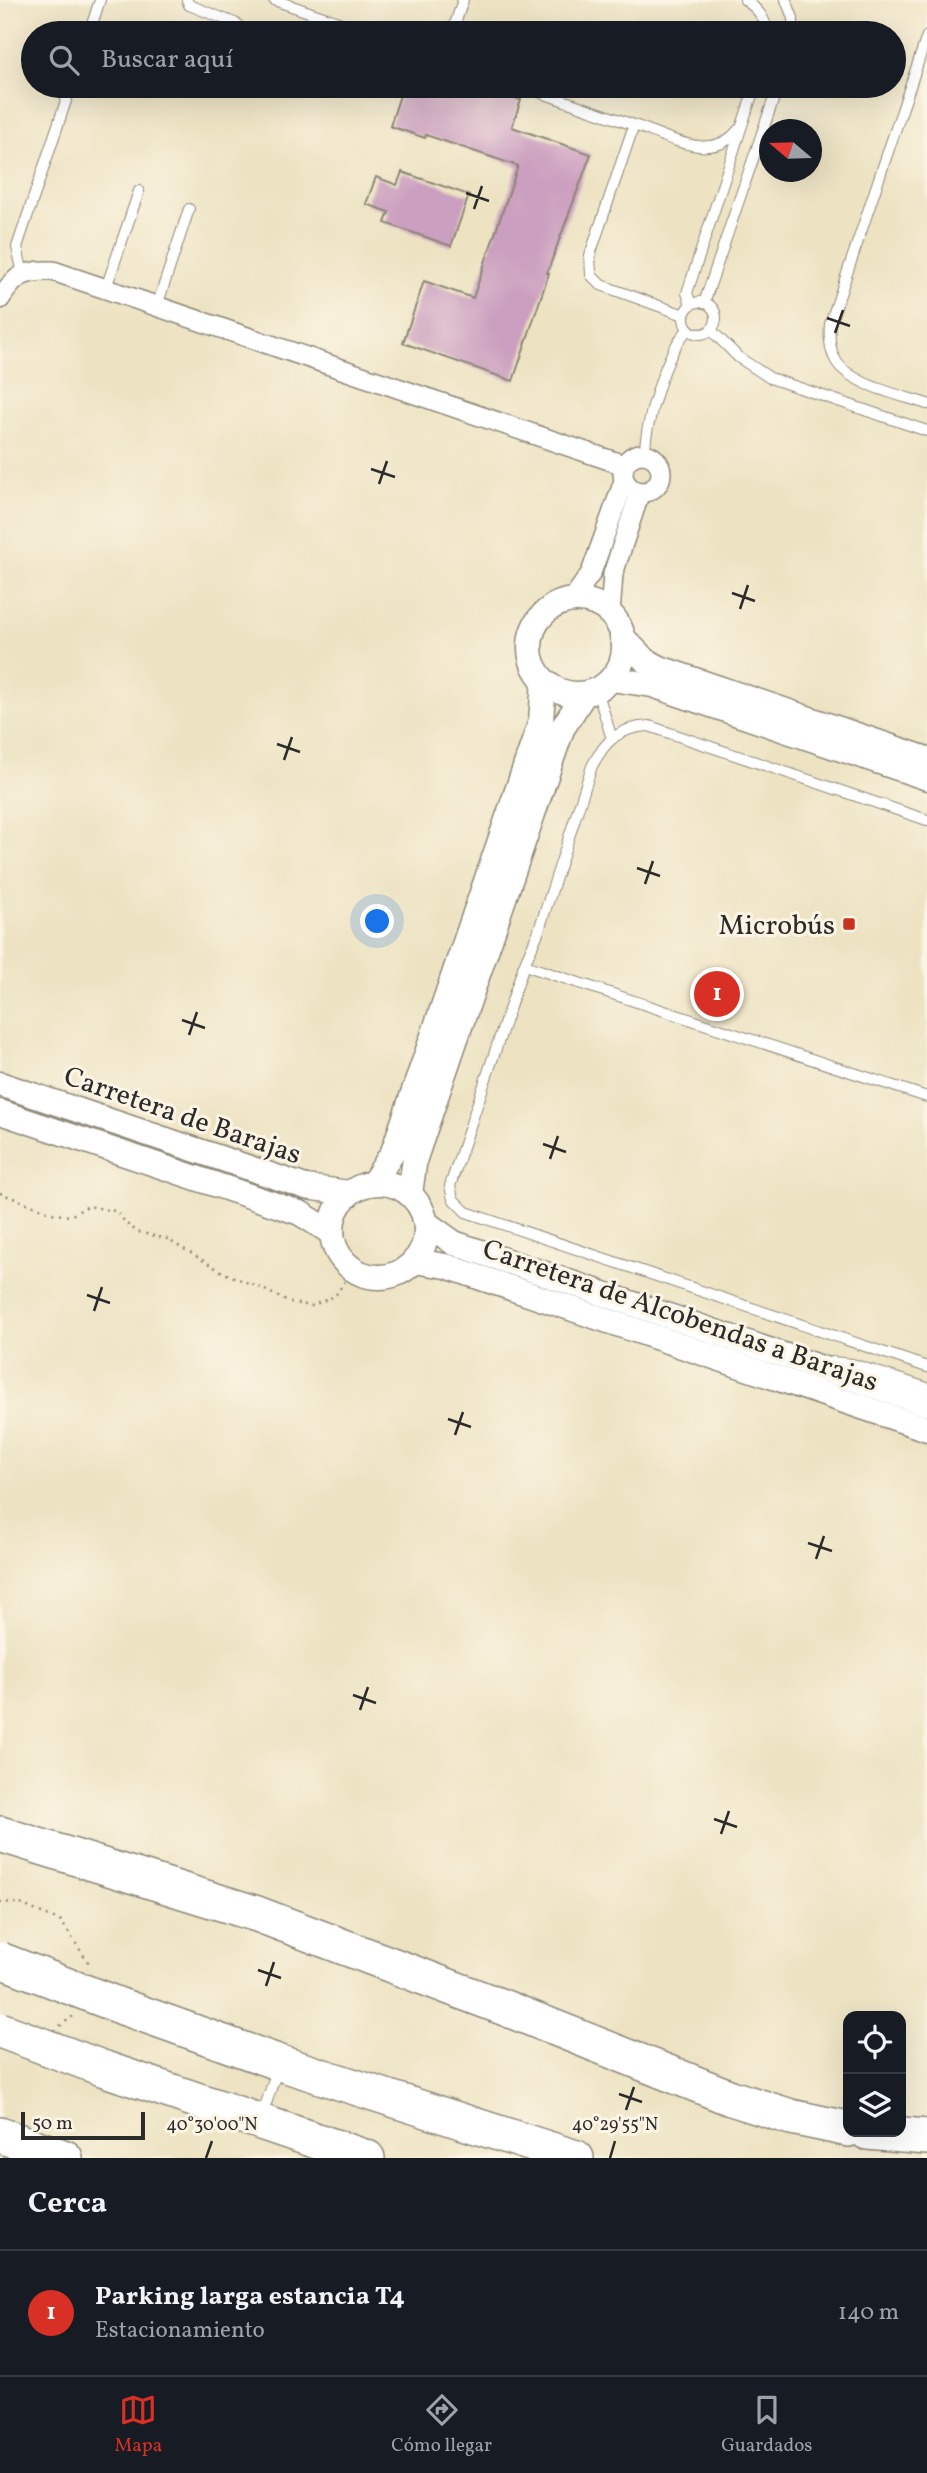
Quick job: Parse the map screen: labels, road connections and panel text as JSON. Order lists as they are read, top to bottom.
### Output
{
  "streets": {
    "street": ["Carretera de Barajas", "Carretera de Alcobendas a Barajas"]
  },
  "crossings": [
    ["Carretera de Barajas", "Carretera de Alcobendas a Barajas"]
  ],
  "places": {
    "transit": ["Microbús"]
  },
  "scale_bar": "50 m",
  "north": "left",
  "page": {
    "search": "Buscar aquí",
    "pins": "1",
    "scale": "50 m",
    "heading": "Cerca",
    "list": [
      {
        "mark": "1",
        "name": "Parking larga estancia T4",
        "note": "Estacionamiento",
        "value": "140 m"
      }
    ],
    "nav": ["Mapa", "Cómo llegar", "Guardados"]
  },
  "coordinates": ["40°30'00\"N", "40°29'55\"N"]
}
